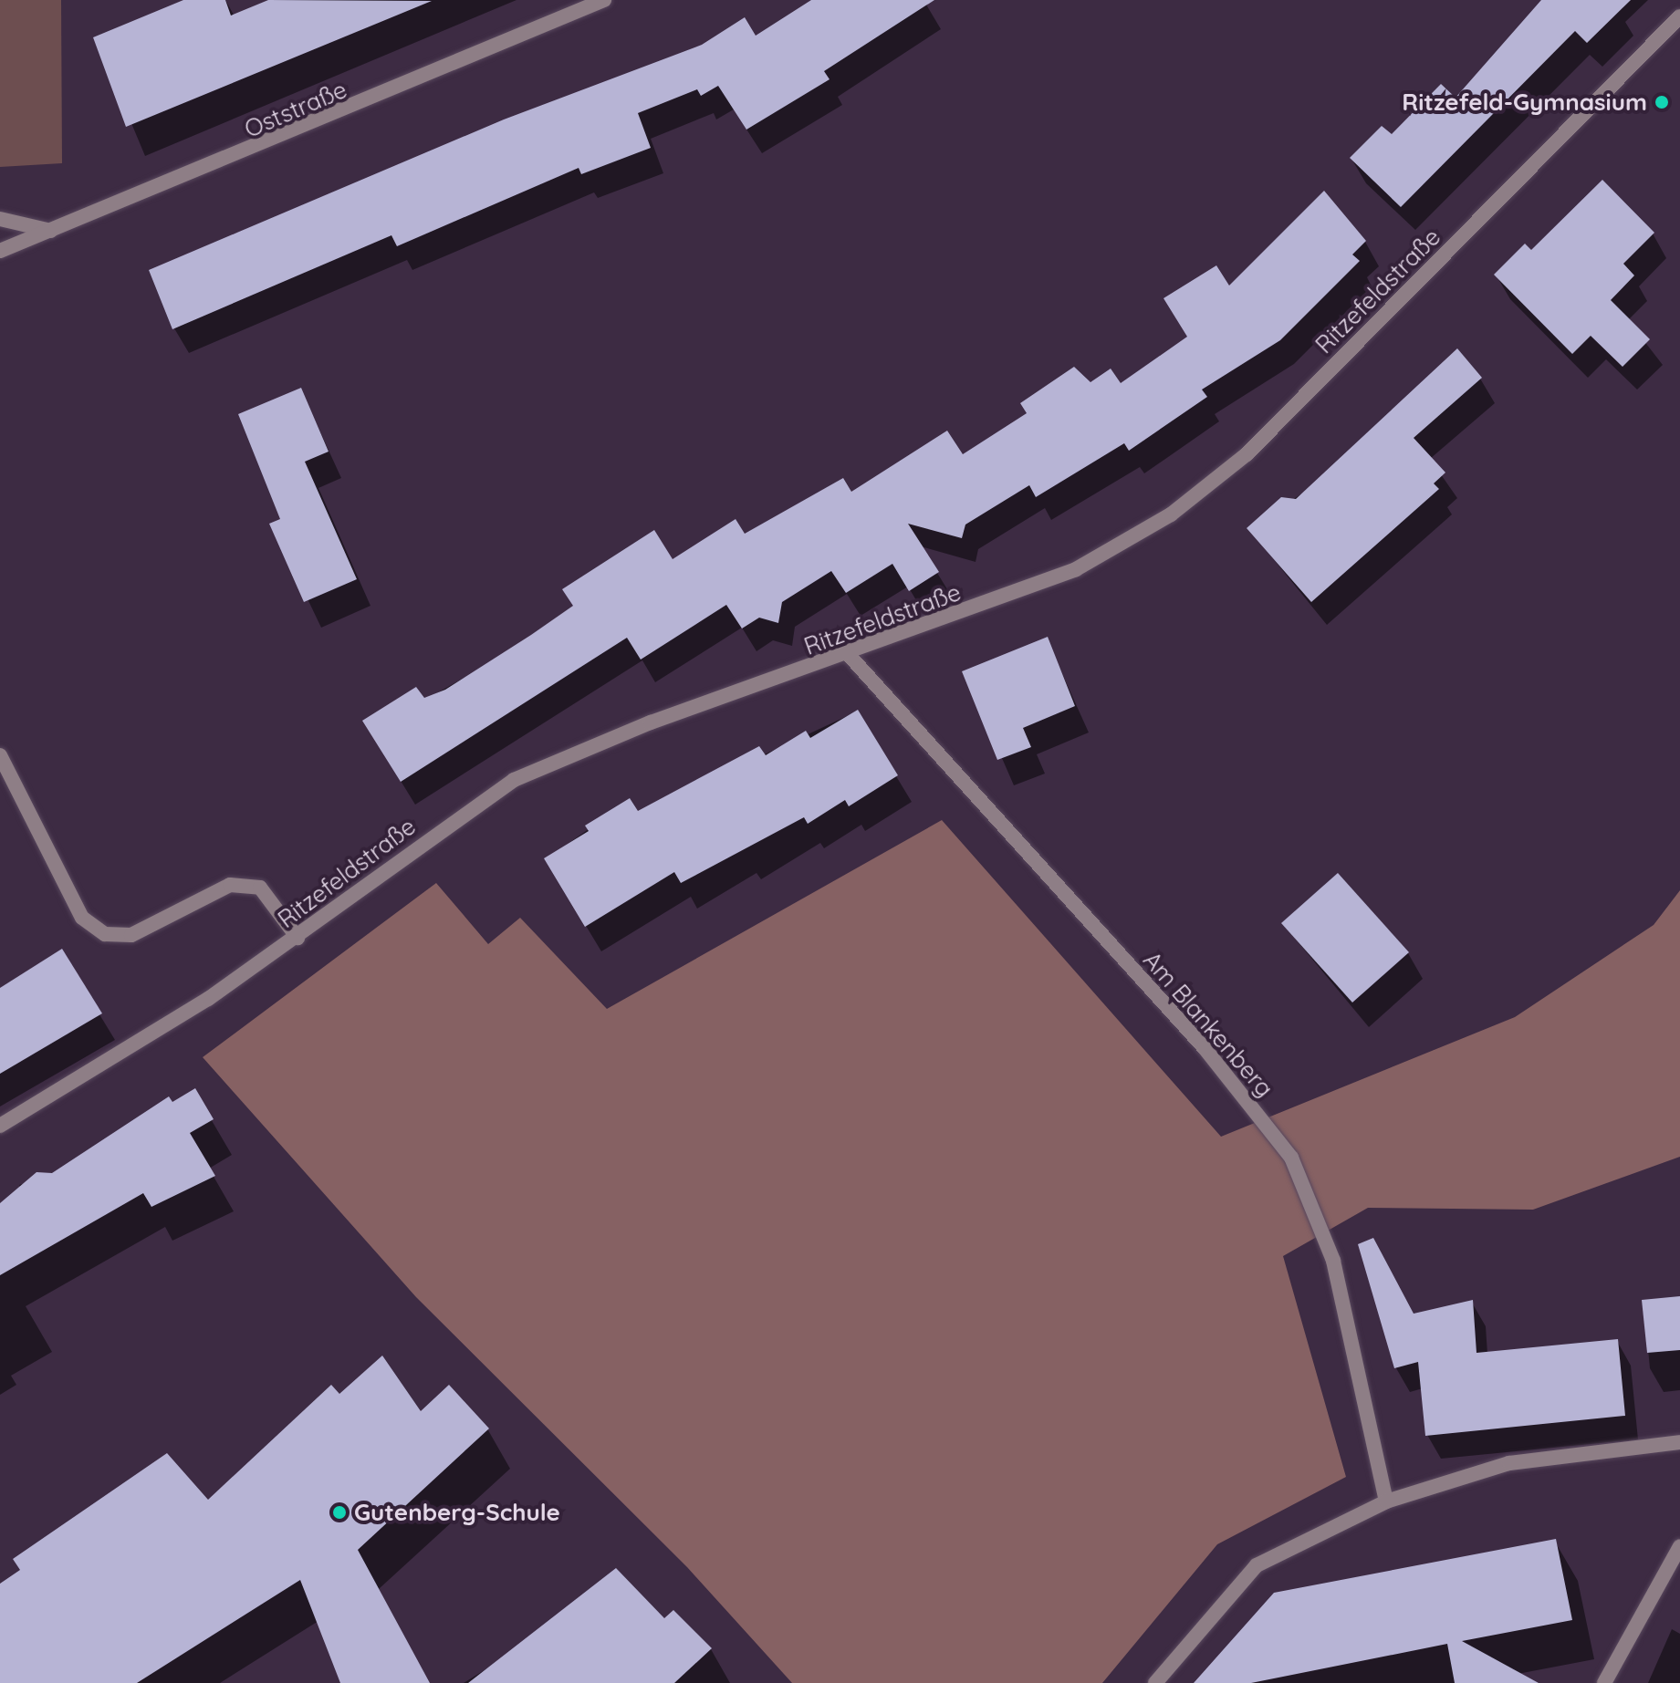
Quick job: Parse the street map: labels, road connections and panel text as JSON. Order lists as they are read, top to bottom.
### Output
{
  "streets": {
    "street": ["Oststraße", "Ritzefeldstraße", "Am Blankenberg"]
  },
  "crossings": [
    ["Ritzefeldstraße", "Am Blankenberg"]
  ],
  "places": ["Ritzefeld-Gymnasium", "Gutenberg-Schule"]
}
